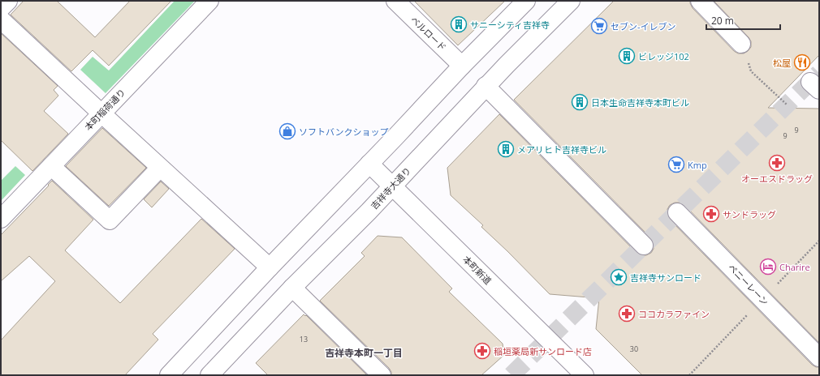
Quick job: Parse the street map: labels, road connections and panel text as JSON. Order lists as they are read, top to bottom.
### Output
{
  "streets": {
    "street": [
      "ベルロード",
      "本町稲荷通り",
      "吉祥寺大通り",
      "本町新道",
      "ペニーレーン"
    ]
  },
  "crossings": [
    ["吉祥寺大通り", "本町新道"]
  ],
  "districts": ["吉祥寺本町一丁目"],
  "places": {
    "building": [
      "サニーシティ吉祥寺",
      "ビレッジ102",
      "日本生命吉祥寺本町ビル",
      "メアリヒト吉祥寺ビル"
    ],
    "supermarket": ["セブン-イレブン", "Kmp"],
    "restaurant": ["松屋"],
    "shop": ["ソフトバンクショップ"],
    "pharmacy": [
      "オーエスドラッグ",
      "サンドラッグ",
      "ココカラファイン",
      "稲垣薬局新サンロード店"
    ],
    "hotel": ["Charire"],
    "place": ["吉祥寺サンロード"]
  },
  "house_numbers": [
    "9",
    "9",
    "13",
    "30"
  ],
  "scale_bar": "20 m"
}
